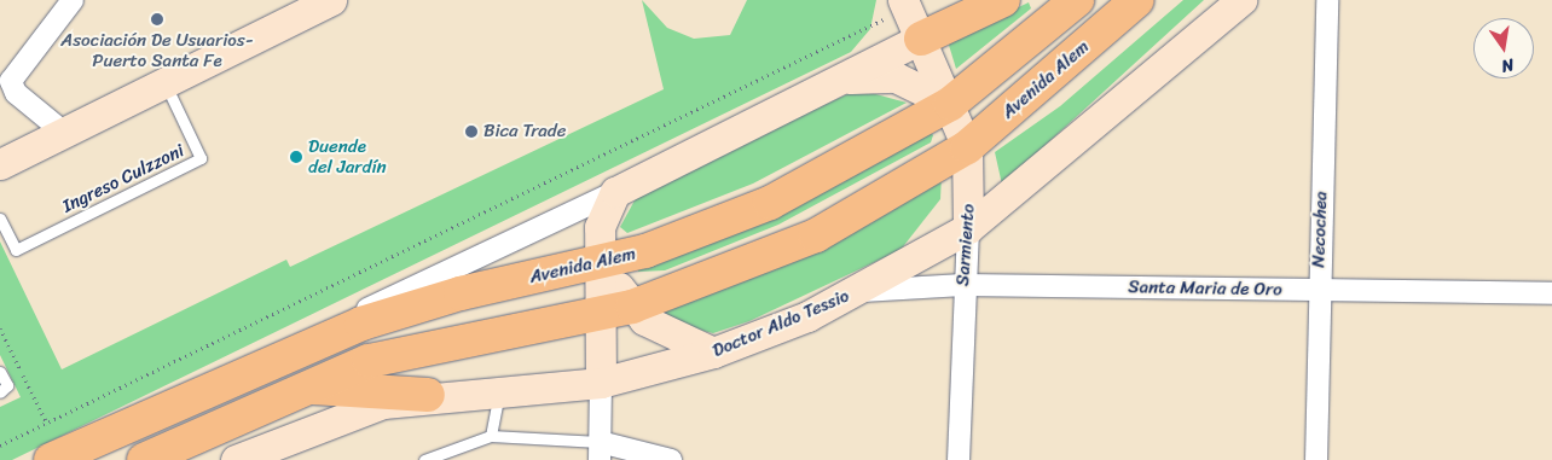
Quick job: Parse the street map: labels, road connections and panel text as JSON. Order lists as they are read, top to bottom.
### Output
{
  "streets": {
    "highway": ["Avenida Alem"],
    "street": [
      "Necochea",
      "Sarmiento",
      "Santa Maria de Oro",
      "Doctor Aldo Tessio"
    ],
    "lane": ["Ingreso Culzzoni"]
  },
  "crossings": [
    ["Avenida Alem", "Sarmiento"],
    ["Necochea", "Santa Maria de Oro"],
    ["Sarmiento", "Santa Maria de Oro"],
    ["Sarmiento", "Doctor Aldo Tessio"],
    ["Santa Maria de Oro", "Doctor Aldo Tessio"]
  ],
  "places": ["Asociación De Usuarios- Puerto Santa Fe", "Bica Trade", "Duende del Jardín"],
  "north": "bottom"
}
